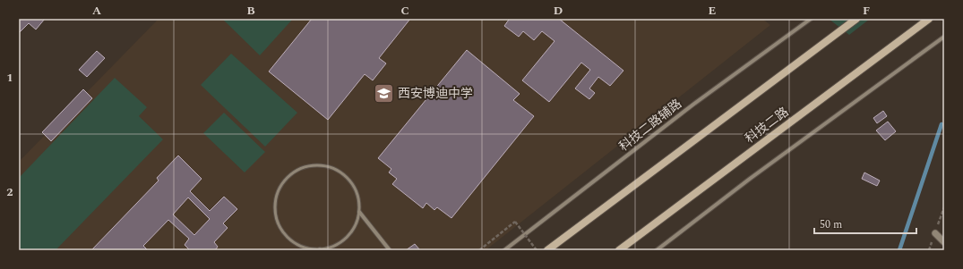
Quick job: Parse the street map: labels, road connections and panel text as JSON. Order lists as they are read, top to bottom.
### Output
{
  "streets": {
    "main road": ["科技二路"],
    "street": ["科技二路辅路"]
  },
  "places": {
    "school or university": ["西安博迪中学"]
  },
  "scale_bar": "50 m",
  "grid": {
    "columns": [
      "A",
      "B",
      "C",
      "D",
      "E",
      "F"
    ],
    "rows": ["1", "2"]
  }
}
